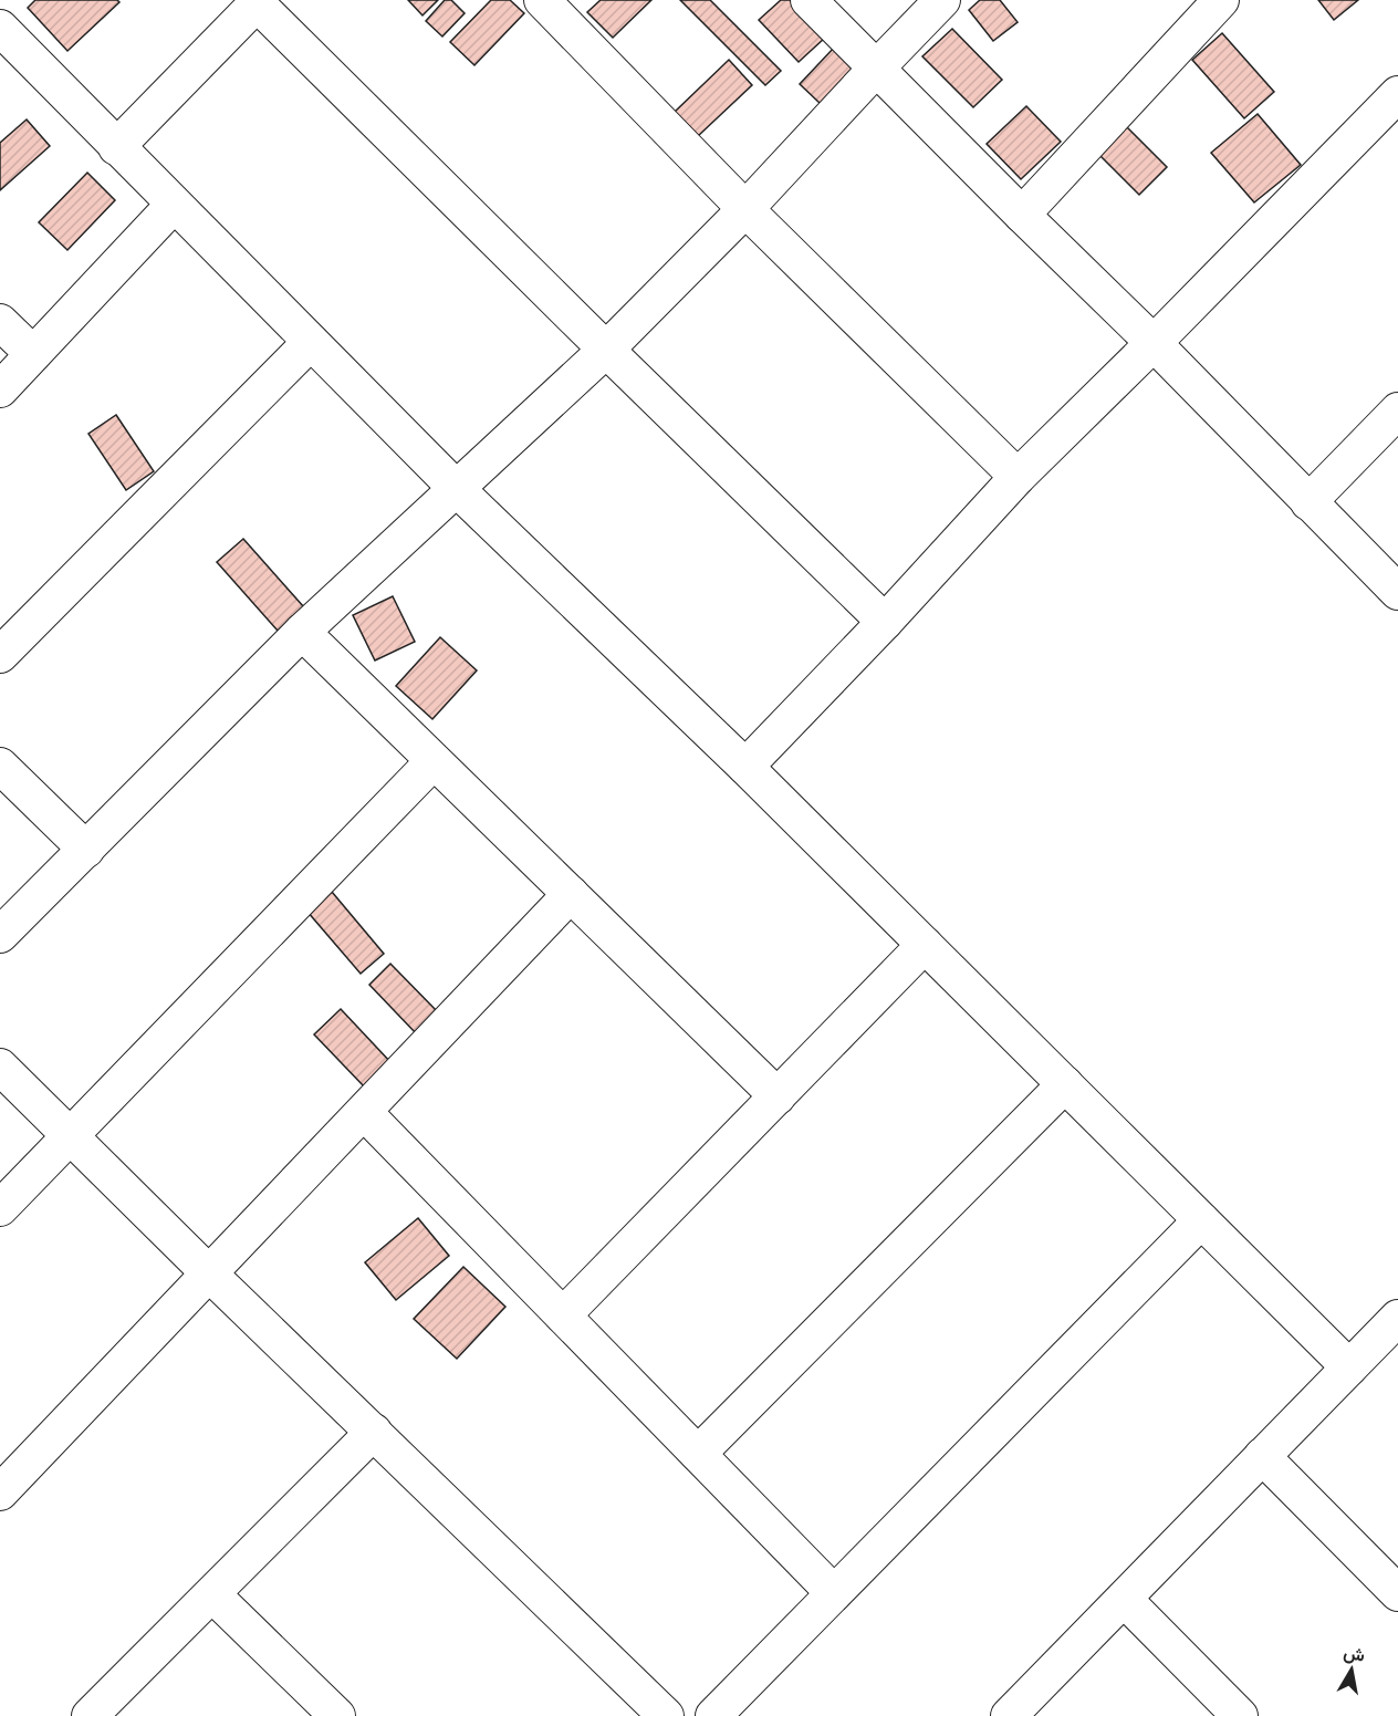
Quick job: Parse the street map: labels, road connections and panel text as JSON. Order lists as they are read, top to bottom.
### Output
{
  "north": "top"
}
